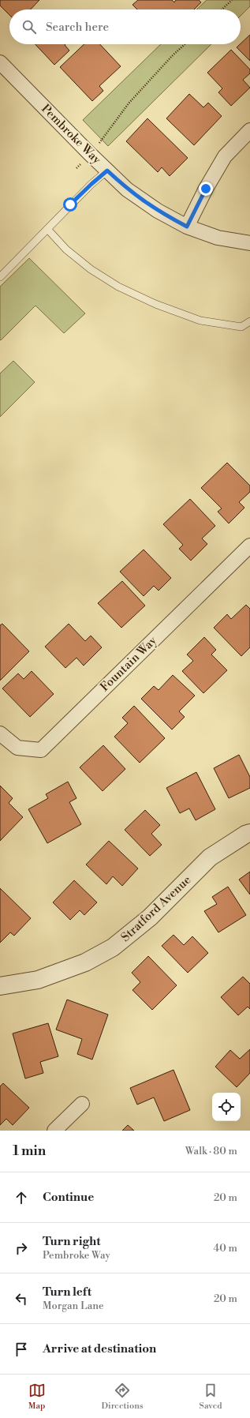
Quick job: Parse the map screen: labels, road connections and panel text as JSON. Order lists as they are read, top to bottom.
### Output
{
  "streets": {
    "street": ["Pembroke Way", "Fountain Way", "Stratford Avenue"]
  },
  "page": {
    "search": "Search here",
    "heading": ["1 min", "Walk · 80 m"],
    "list": [
      ["Continue", "20 m"],
      ["Turn right", "Pembroke Way", "40 m"],
      ["Turn left", "Morgan Lane", "20 m"],
      "Arrive at destination"
    ],
    "nav": ["Map", "Directions", "Saved"]
  }
}
